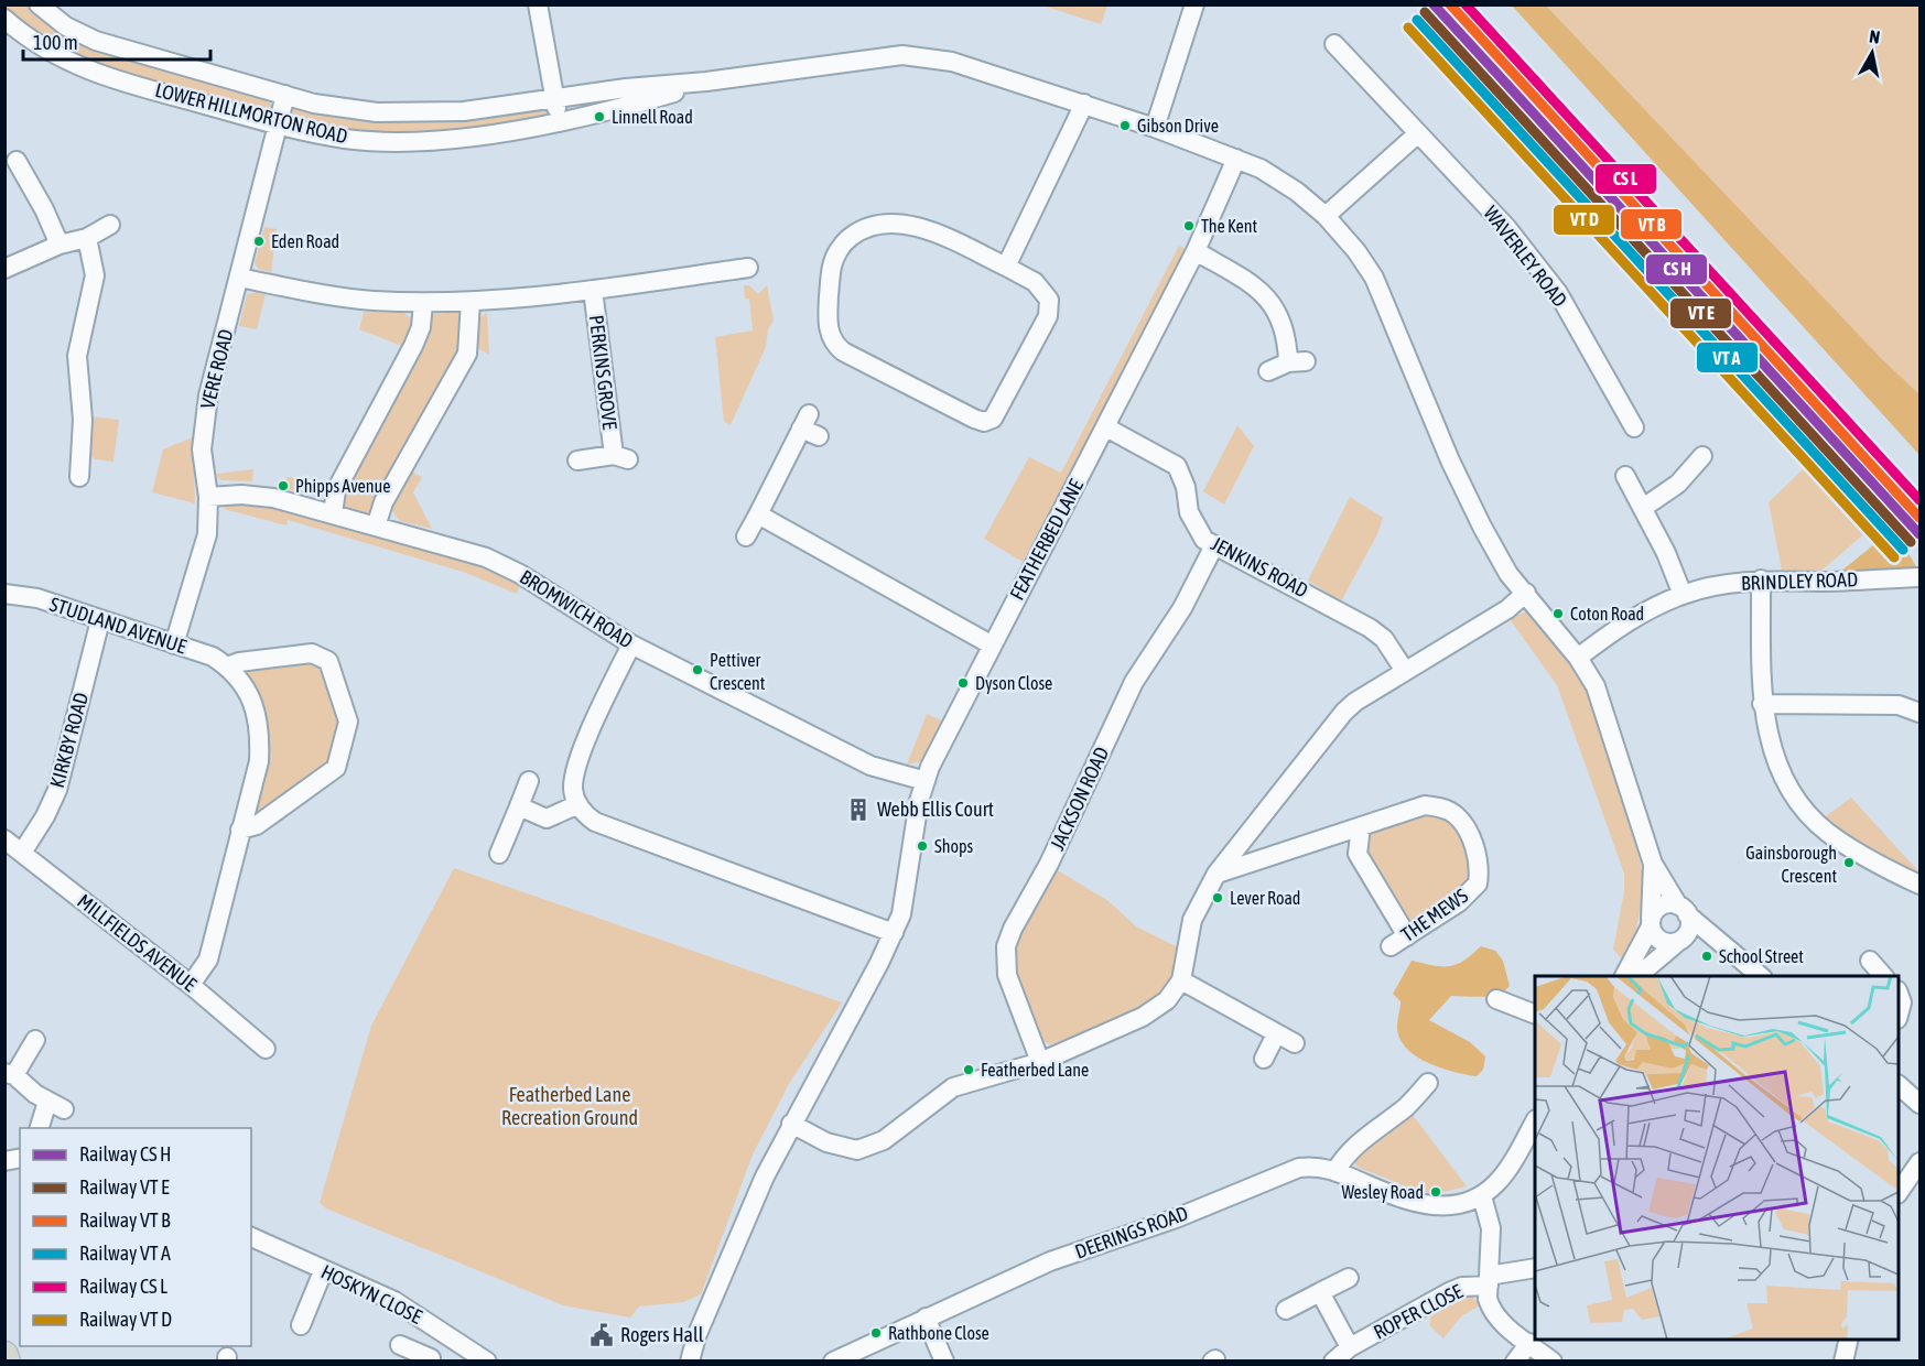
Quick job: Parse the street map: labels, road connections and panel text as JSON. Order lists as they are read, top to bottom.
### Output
{
  "streets": {
    "street": [
      "LOWER HILLMORTON ROAD",
      "WAVERLEY ROAD",
      "VERE ROAD",
      "PERKINS GROVE",
      "FEATHERBED LANE",
      "JENKINS ROAD",
      "BRINDLEY ROAD",
      "BROMWICH ROAD",
      "STUDLAND AVENUE",
      "KIRKBY ROAD",
      "JACKSON ROAD",
      "THE MEWS",
      "MILLFIELDS AVENUE",
      "DEERINGS ROAD",
      "HOSKYN CLOSE",
      "ROPER CLOSE"
    ]
  },
  "crossings": [
    ["LOWER HILLMORTON ROAD", "VERE ROAD"],
    ["VERE ROAD", "BROMWICH ROAD"],
    ["VERE ROAD", "STUDLAND AVENUE"],
    ["FEATHERBED LANE", "JENKINS ROAD"],
    ["FEATHERBED LANE", "BROMWICH ROAD"],
    ["JENKINS ROAD", "JACKSON ROAD"],
    ["STUDLAND AVENUE", "KIRKBY ROAD"],
    ["KIRKBY ROAD", "MILLFIELDS AVENUE"]
  ],
  "parks": ["Featherbed Lane Recreation Ground"],
  "places": {
    "other": [
      "Linnell Road",
      "Gibson Drive",
      "The Kent",
      "Eden Road",
      "Phipps Avenue",
      "Coton Road",
      "Pettiver Crescent",
      "Dyson Close",
      "Shops",
      "Gainsborough Crescent",
      "Lever Road",
      "School Street",
      "Featherbed Lane",
      "Wesley Road",
      "Rathbone Close"
    ],
    "building": ["Webb Ellis Court"],
    "public building": ["Rogers Hall"]
  },
  "legend": [
    "Railway CS H",
    "Railway VT E",
    "Railway VT B",
    "Railway VT A",
    "Railway CS L",
    "Railway VT D"
  ],
  "scale_bar": "100 m",
  "north": "top"
}
